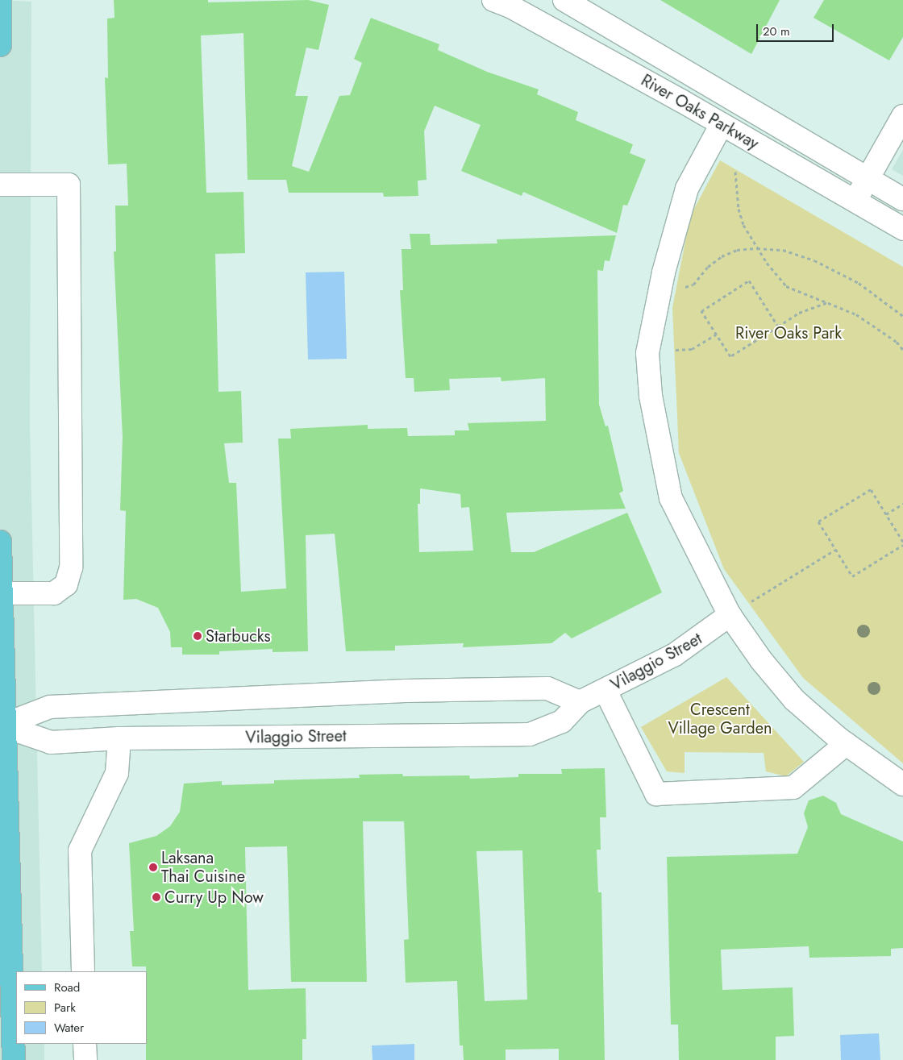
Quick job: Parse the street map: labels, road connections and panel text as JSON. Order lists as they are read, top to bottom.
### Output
{
  "streets": {
    "street": ["River Oaks Parkway", "Vilaggio Street"]
  },
  "parks": ["River Oaks Park", "Crescent Village Garden"],
  "places": ["Starbucks", "Laksana Thai Cuisine", "Curry Up Now"],
  "legend": ["Road", "Park", "Water"],
  "scale_bar": "20 m"
}
